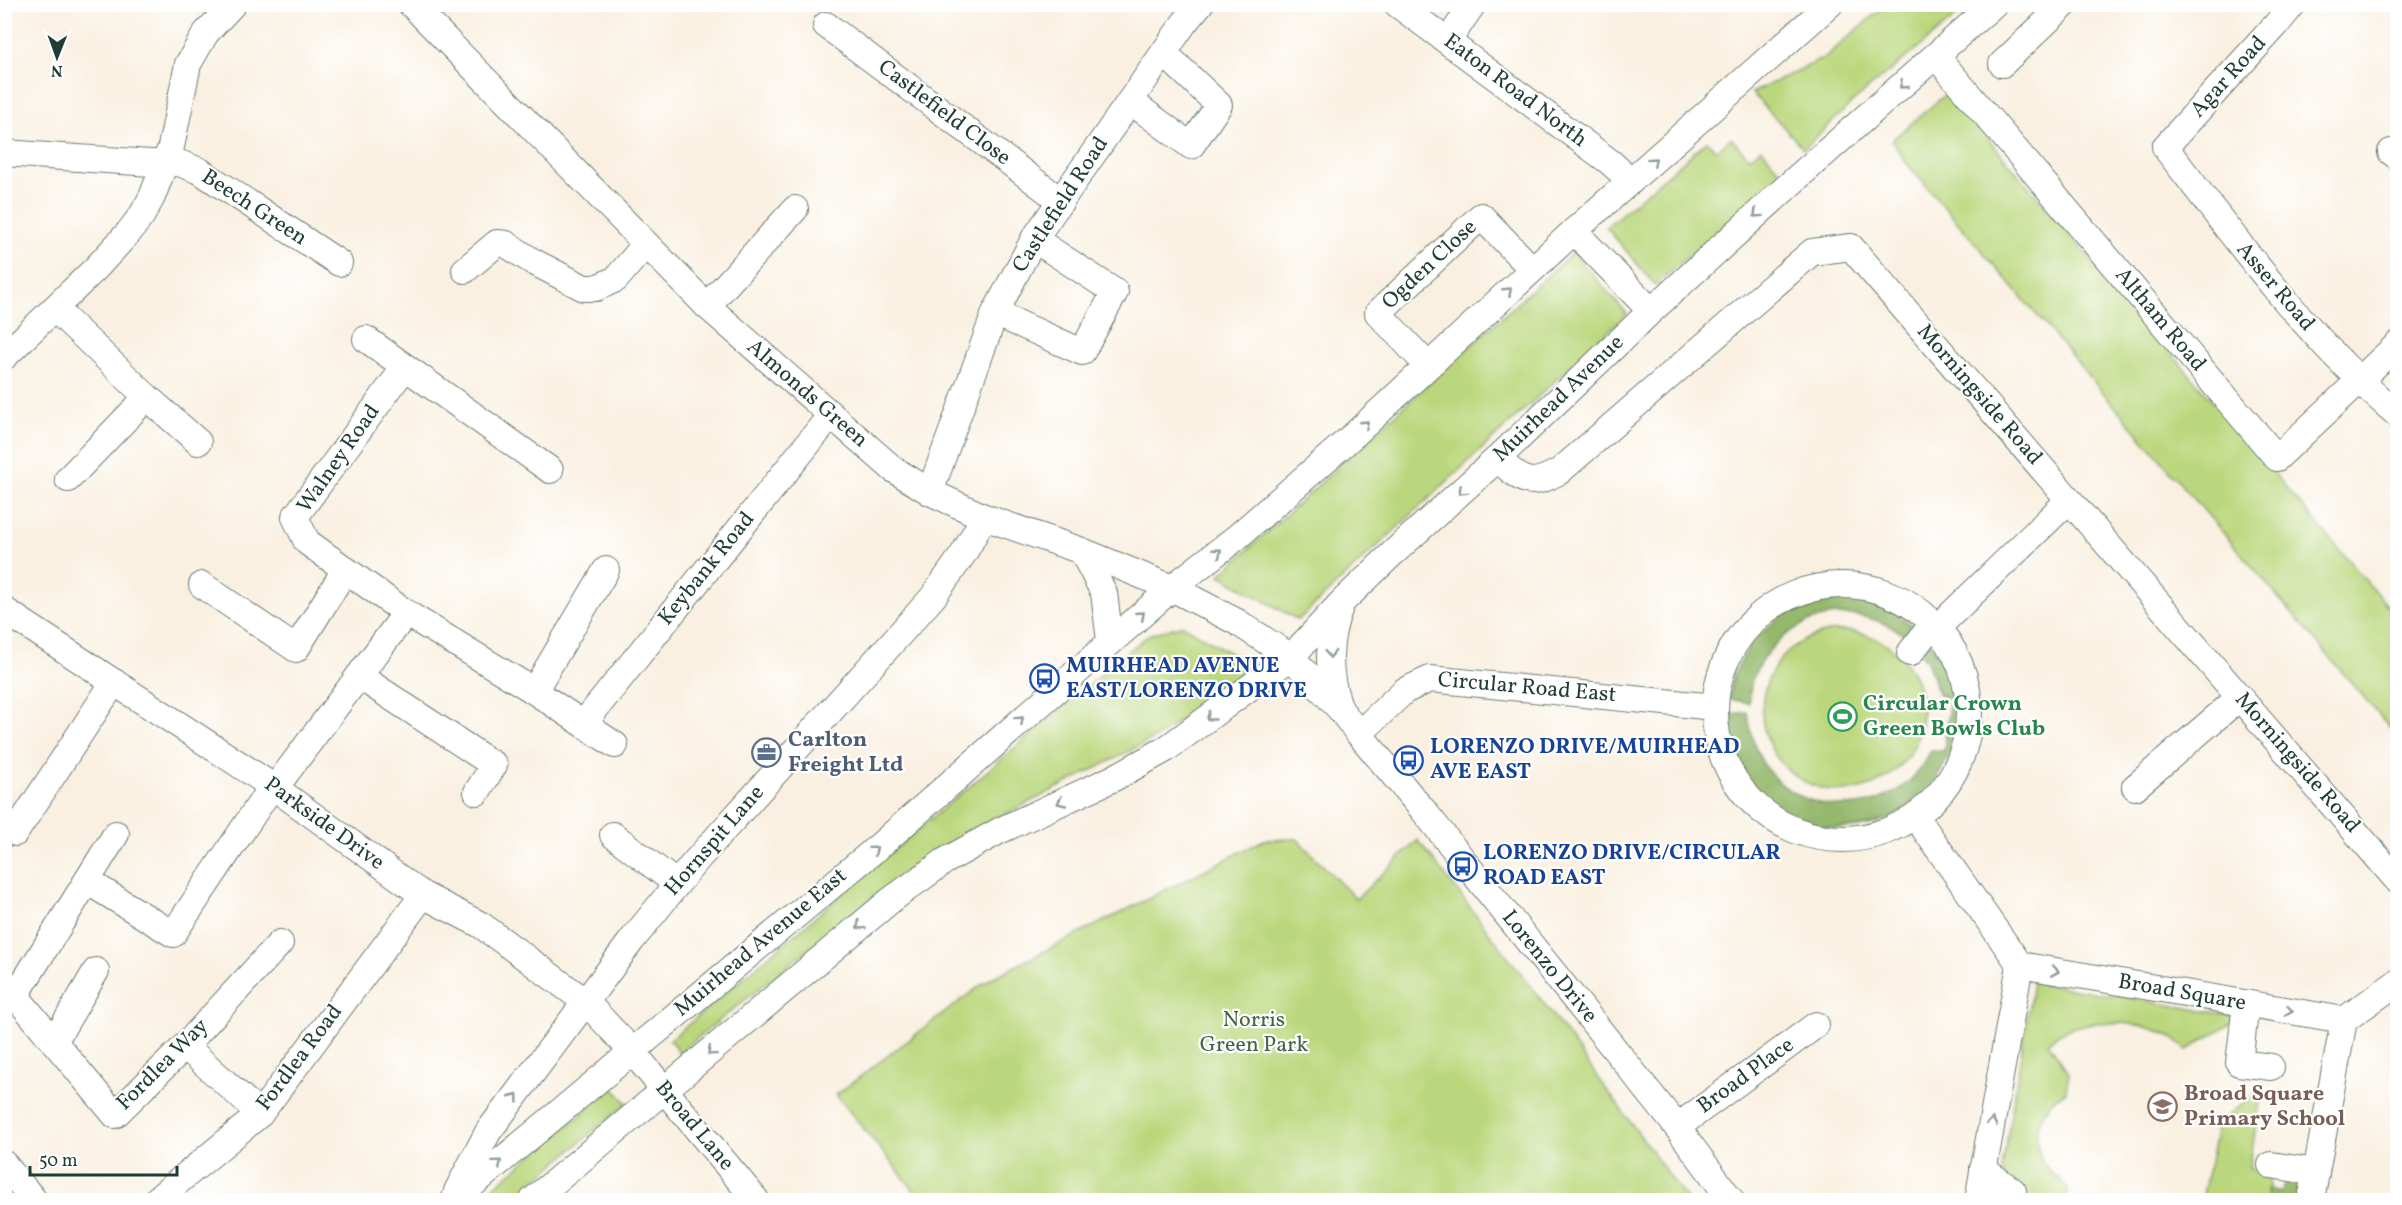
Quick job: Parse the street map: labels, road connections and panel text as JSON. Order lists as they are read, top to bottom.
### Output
{
  "streets": {
    "street": [
      "Agar Road",
      "Eaton Road North",
      "Castlefield Close",
      "Castlefield Road",
      "Beech Green",
      "Ogden Close",
      "Asser Road",
      "Altham Road",
      "Almonds Green",
      "Morningside Road",
      "Muirhead Avenue",
      "Walney Road",
      "Keybank Road",
      "Circular Road East",
      "Parkside Drive",
      "Hornspit Lane",
      "Muirhead Avenue East",
      "Lorenzo Drive",
      "Broad Square",
      "Fordlea Road",
      "Fordlea Way",
      "Broad Place",
      "Broad Lane"
    ]
  },
  "crossings": [
    ["Agar Road", "Asser Road"],
    ["Castlefield Close", "Castlefield Road"],
    ["Castlefield Road", "Almonds Green"],
    ["Asser Road", "Altham Road"],
    ["Altham Road", "Muirhead Avenue"],
    ["Almonds Green", "Muirhead Avenue"],
    ["Almonds Green", "Keybank Road"],
    ["Almonds Green", "Hornspit Lane"],
    ["Almonds Green", "Lorenzo Drive"],
    ["Morningside Road", "Muirhead Avenue"],
    ["Muirhead Avenue", "Lorenzo Drive"],
    ["Muirhead Avenue", "Broad Lane"],
    ["Circular Road East", "Lorenzo Drive"],
    ["Parkside Drive", "Hornspit Lane"],
    ["Parkside Drive", "Muirhead Avenue East"],
    ["Parkside Drive", "Fordlea Road"],
    ["Parkside Drive", "Broad Lane"],
    ["Hornspit Lane", "Muirhead Avenue East"],
    ["Muirhead Avenue East", "Broad Lane"],
    ["Lorenzo Drive", "Broad Place"]
  ],
  "one_way": ["Muirhead Avenue East", "Broad Square"],
  "parks": ["Norris Green Park"],
  "places": {
    "bus stop": ["MUIRHEAD AVENUE EAST/LORENZO DRIVE", "LORENZO DRIVE/MUIRHEAD AVE EAST", "LORENZO DRIVE/CIRCULAR ROAD EAST"],
    "sports": ["Circular Crown Green Bowls Club"],
    "office": ["Carlton Freight Ltd"],
    "school or university": ["Broad Square Primary School"]
  },
  "scale_bar": "50 m",
  "north": "bottom"
}
